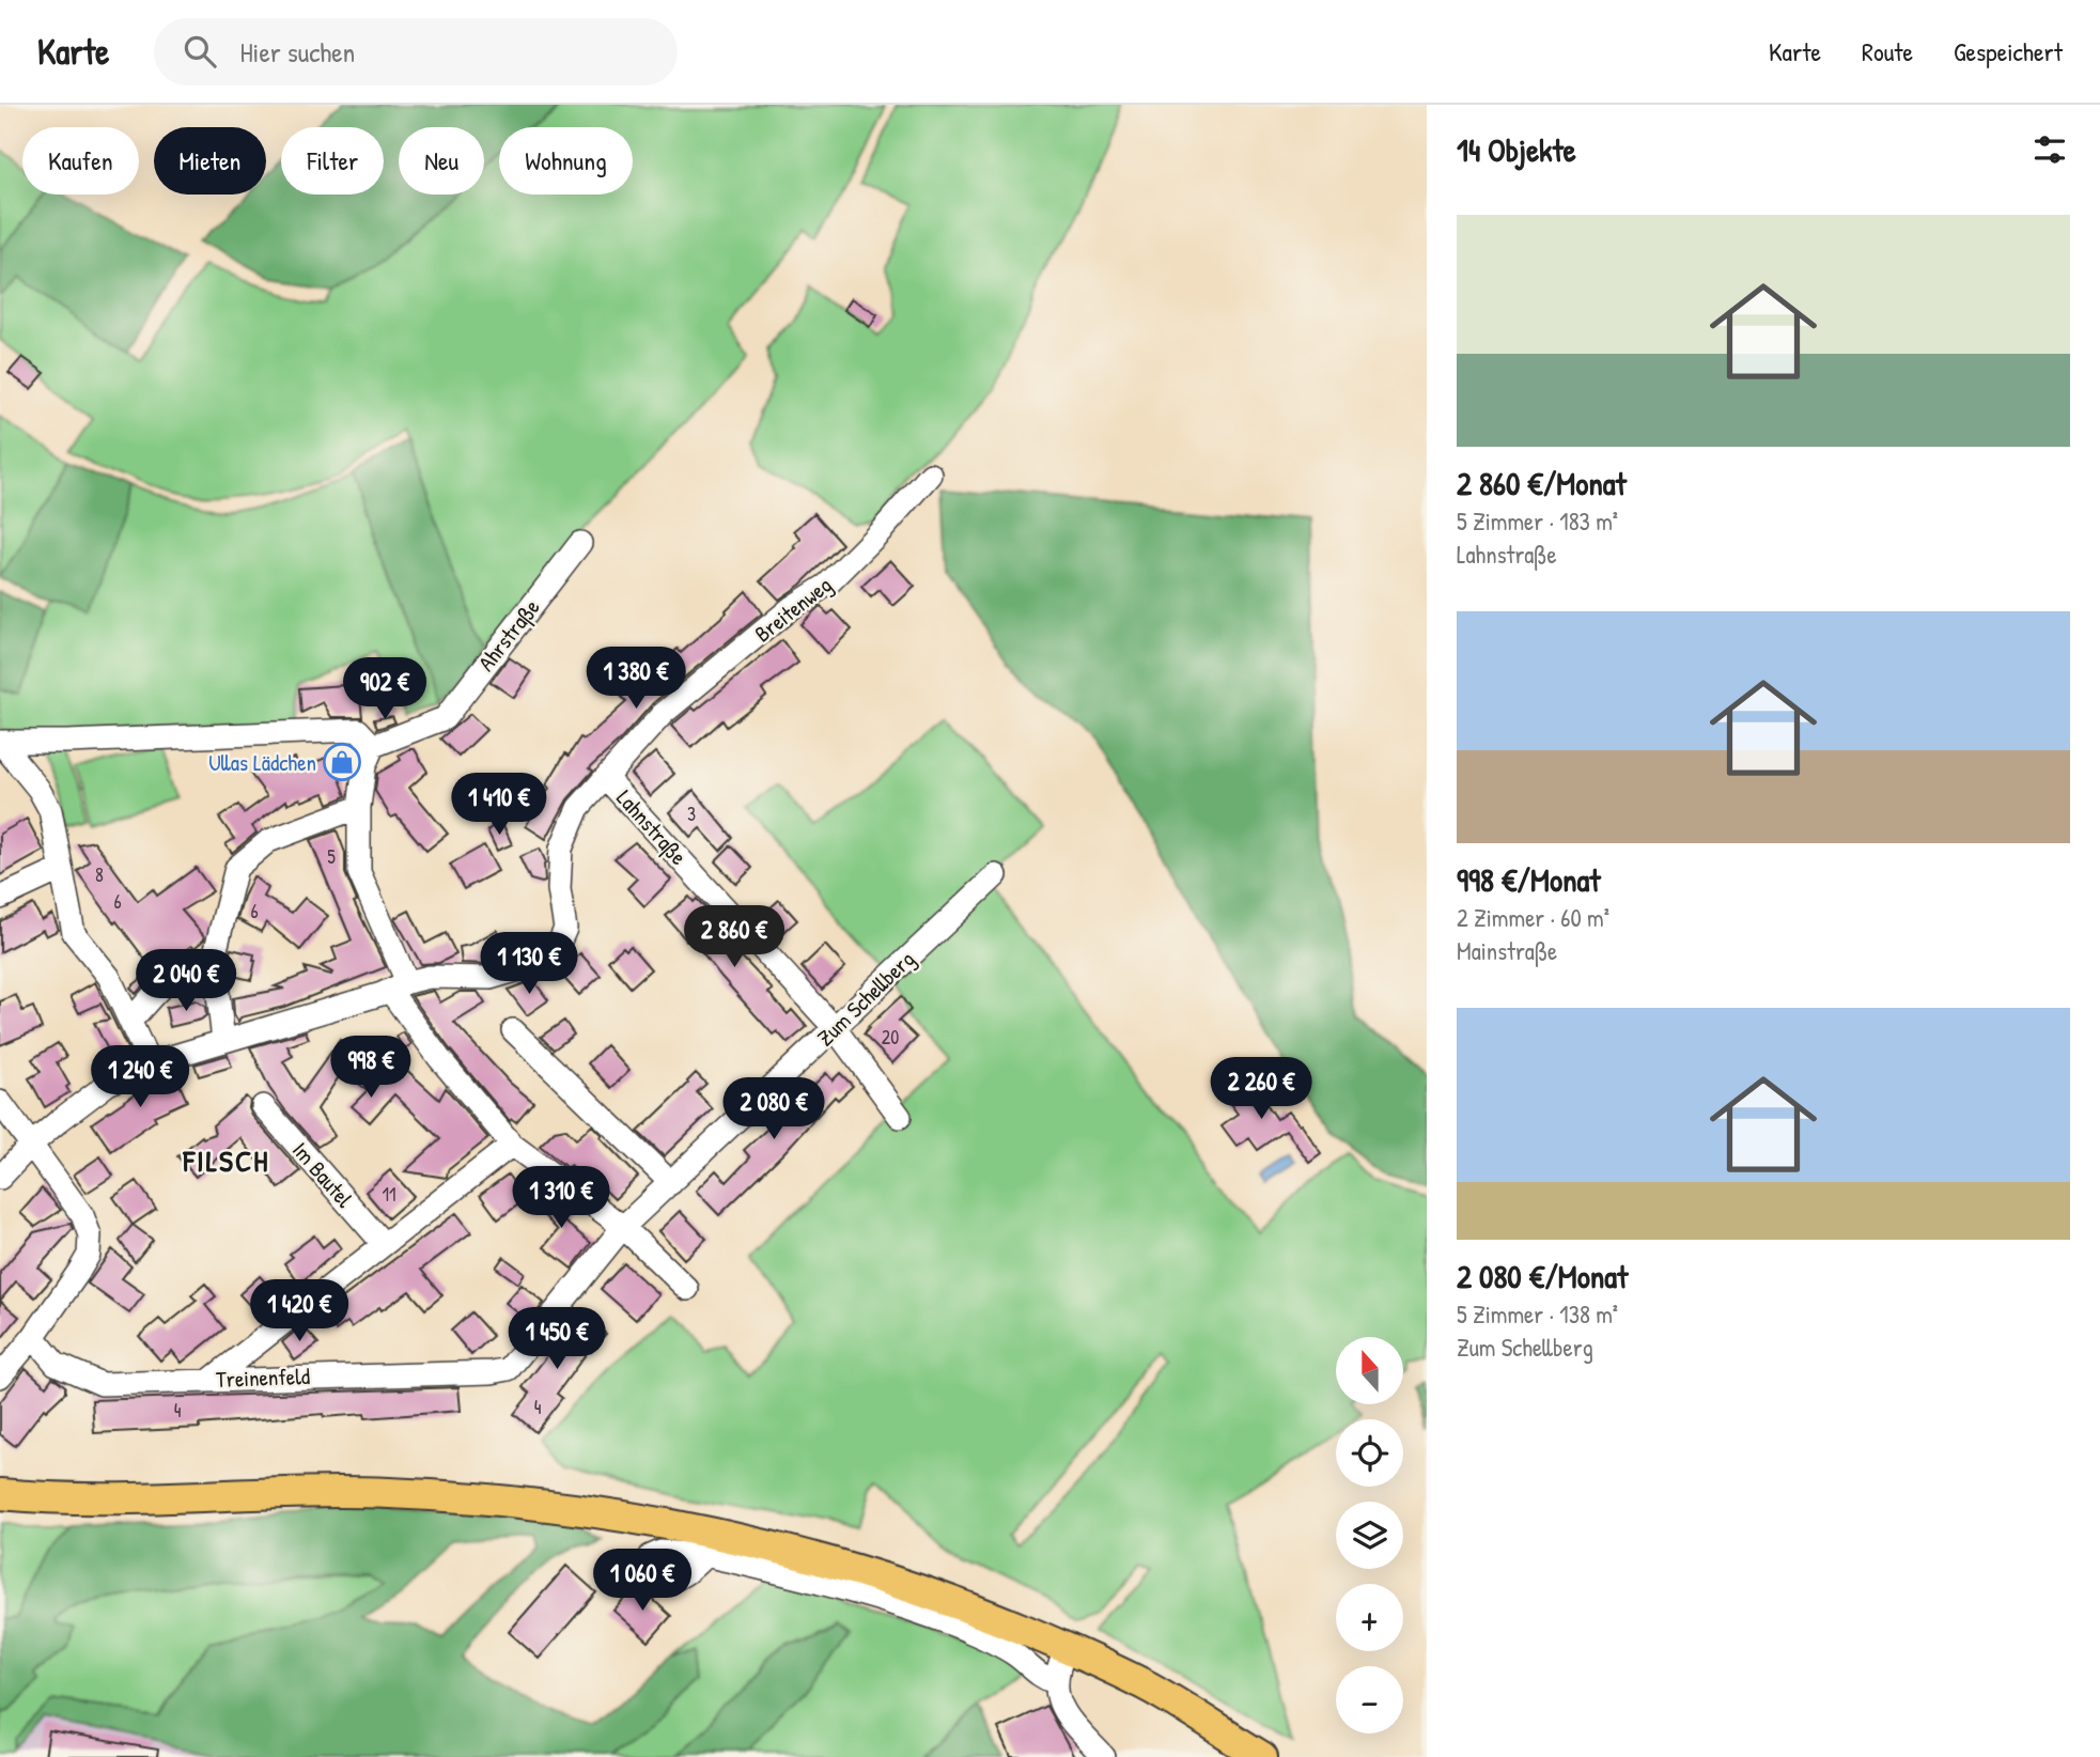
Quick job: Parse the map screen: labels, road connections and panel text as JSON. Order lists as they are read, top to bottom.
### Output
{
  "streets": {
    "street": [
      "Breitenweg",
      "Ahrstraße",
      "Lahnstraße",
      "Zum Schellberg",
      "Im Bautel",
      "Treinenfeld"
    ]
  },
  "crossings": [
    ["Breitenweg", "Lahnstraße"],
    ["Lahnstraße", "Zum Schellberg"],
    ["Zum Schellberg", "Treinenfeld"]
  ],
  "districts": ["FILSCH"],
  "places": {
    "shop": ["Ullas Lädchen"]
  },
  "house_numbers": [
    "3",
    "5",
    "8",
    "6",
    "6",
    "20",
    "11",
    "4",
    "4"
  ],
  "north": "top",
  "page": {
    "header": "Karte",
    "search": "Hier suchen",
    "nav": ["Karte", "Route", "Gespeichert"],
    "heading": "14 Objekte",
    "chip": [
      "Kaufen",
      "Mieten",
      "Filter",
      "Neu",
      "Wohnung"
    ],
    "list": [
      {
        "name": "2 860 €/Monat",
        "note": "5 Zimmer · 183 m² · Lahnstraße"
      },
      {
        "name": "998 €/Monat",
        "note": "2 Zimmer · 60 m² · Mainstraße"
      },
      {
        "name": "2 080 €/Monat",
        "note": "5 Zimmer · 138 m² · Zum Schellberg"
      }
    ],
    "price": [
      "1 380 €",
      "902 €",
      "1 410 €",
      "2 860 €",
      "1 130 €",
      "2 040 €",
      "998 €",
      "1 240 €",
      "2 260 €",
      "2 080 €",
      "1 310 €",
      "1 420 €",
      "1 450 €",
      "1 060 €"
    ],
    "map_buttons": ["+", "−"]
  }
}
